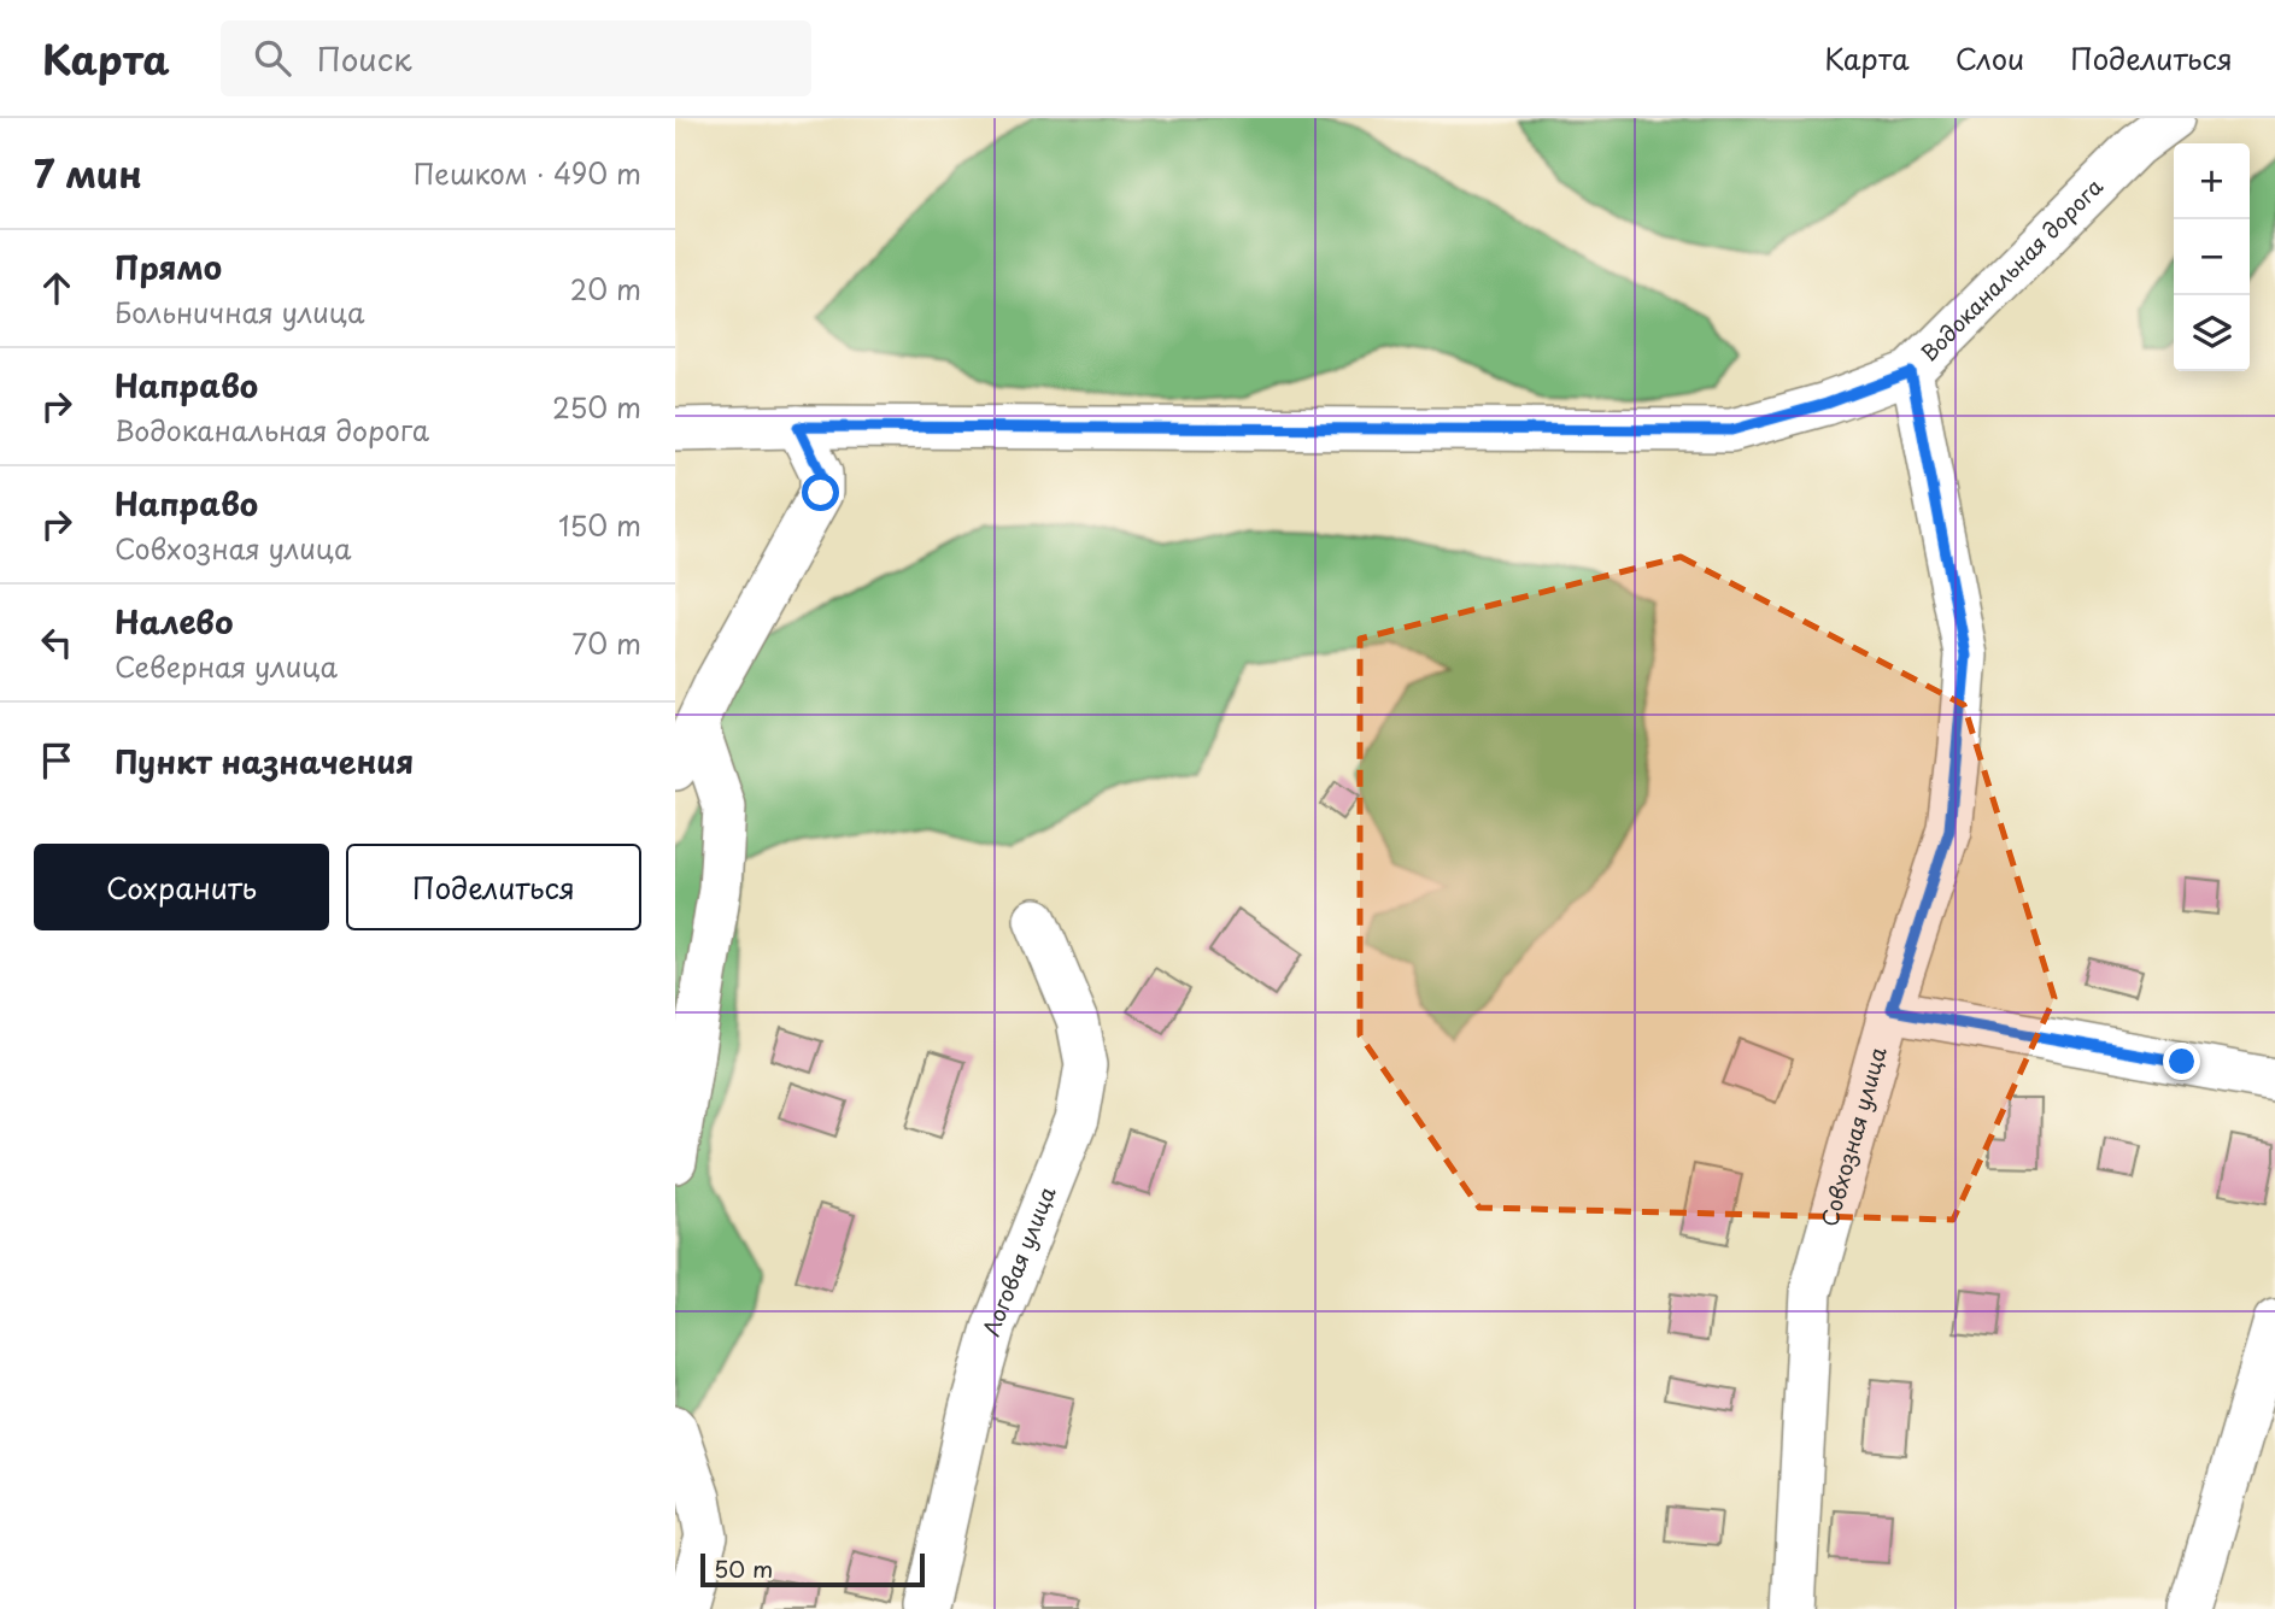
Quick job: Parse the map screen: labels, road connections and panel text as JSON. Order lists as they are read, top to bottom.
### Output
{
  "streets": {
    "street": ["Водоканальная дорога", "Совхозная улица", "Логовая улица"]
  },
  "crossings": [
    ["Водоканальная дорога", "Совхозная улица"]
  ],
  "scale_bar": "50 m",
  "page": {
    "header": "Карта",
    "search": "Поиск",
    "nav": ["Карта", "Слои", "Поделиться"],
    "heading": ["7 мин", "Пешком · 490 m"],
    "map_buttons": ["+", "−"],
    "list": [
      ["Прямо", "Больничная улица", "20 m"],
      ["Направо", "Водоканальная дорога", "250 m"],
      ["Направо", "Совхозная улица", "150 m"],
      ["Налево", "Северная улица", "70 m"],
      "Пункт назначения"
    ],
    "buttons": ["Сохранить", "Поделиться"],
    "scale": "50 m"
  }
}
